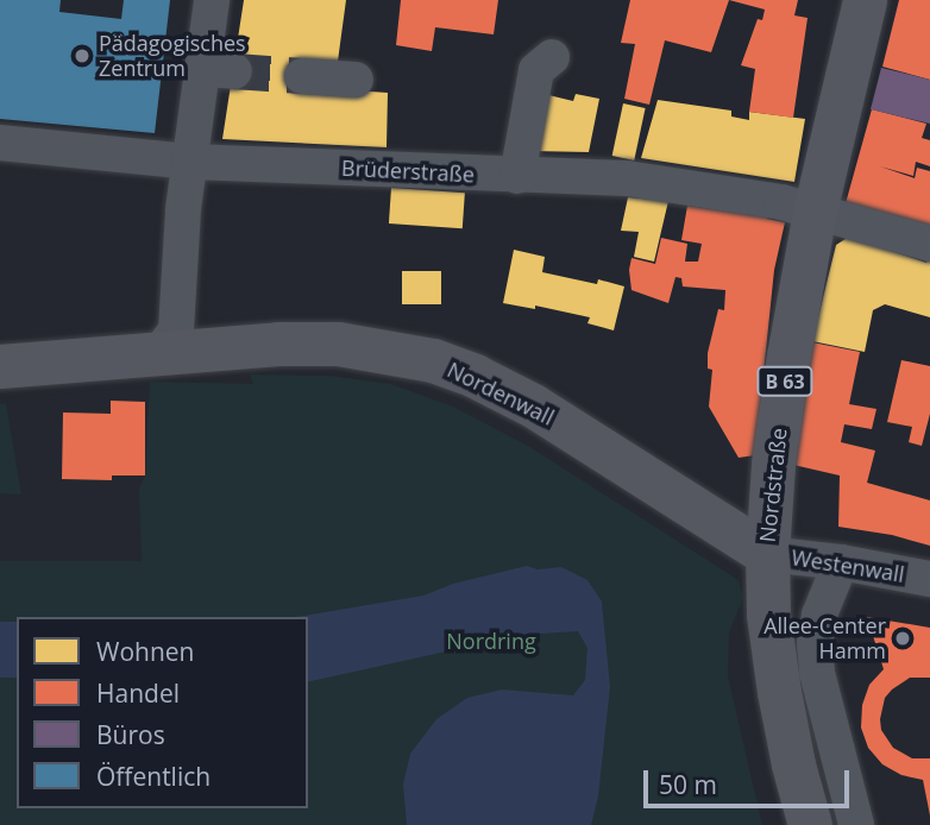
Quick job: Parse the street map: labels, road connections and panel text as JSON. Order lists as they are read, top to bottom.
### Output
{
  "streets": {
    "main road": ["B 63", "Nordenwall", "Nordstraße"],
    "street": ["Brüderstraße", "Westenwall"]
  },
  "crossings": [
    ["Brüderstraße", "Nordstraße"],
    ["Nordenwall", "Nordstraße"],
    ["Nordenwall", "Westenwall"],
    ["Nordstraße", "Westenwall"]
  ],
  "parks": ["Nordring"],
  "places": ["Pädagogisches Zentrum", "Allee-Center Hamm"],
  "legend": [
    "Wohnen",
    "Handel",
    "Büros",
    "Öffentlich"
  ],
  "scale_bar": "50 m"
}
